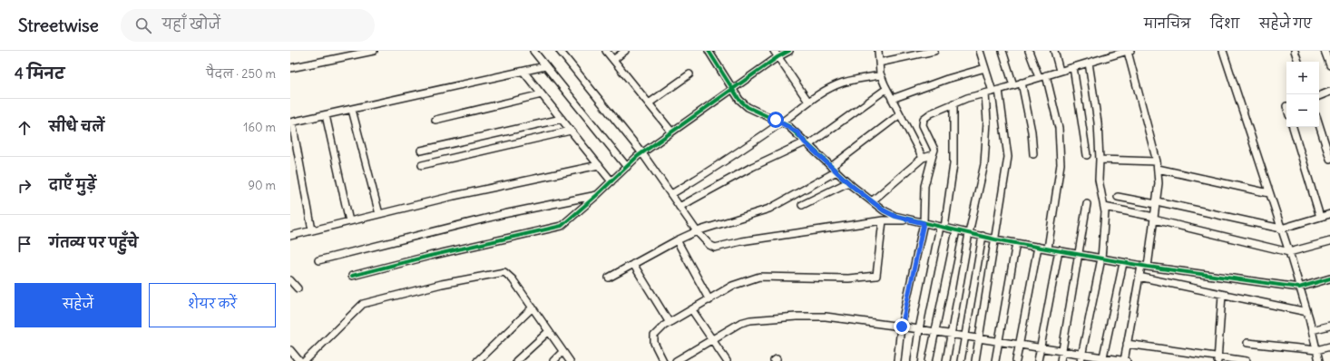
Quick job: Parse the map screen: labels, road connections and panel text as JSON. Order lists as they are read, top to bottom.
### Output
{
  "page": {
    "header": "Streetwise",
    "search": "यहाँ खोजें",
    "nav": ["मानचित्र", "दिशा", "सहेजे गए"],
    "heading": ["4 मिनट", "पैदल · 250 m"],
    "map_buttons": ["+", "−"],
    "list": [
      ["सीधे चलें", "160 m"],
      ["दाएँ मुड़ें", "90 m"],
      "गंतव्य पर पहुँचे"
    ],
    "buttons": ["सहेजें", "शेयर करें"]
  }
}
